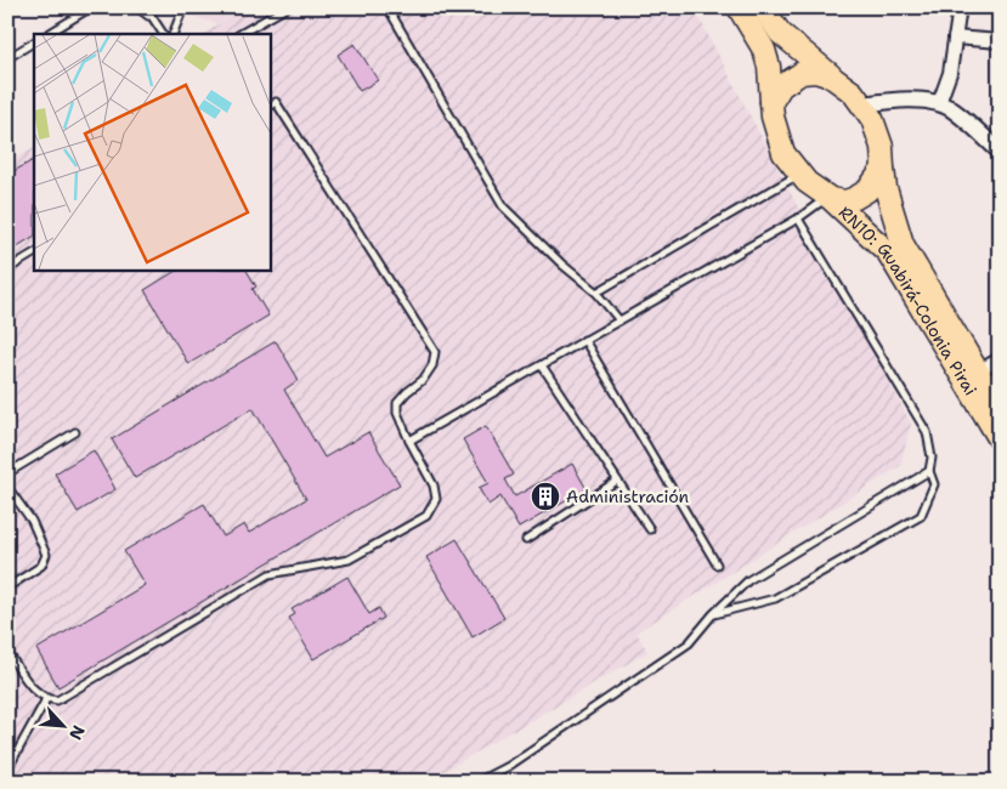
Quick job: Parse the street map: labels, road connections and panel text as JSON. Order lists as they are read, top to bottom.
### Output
{
  "streets": {
    "highway": ["RN10: Guabirá-Colonia Pirai"]
  },
  "places": {
    "building": ["Administración"]
  },
  "north": "bottom right"
}
